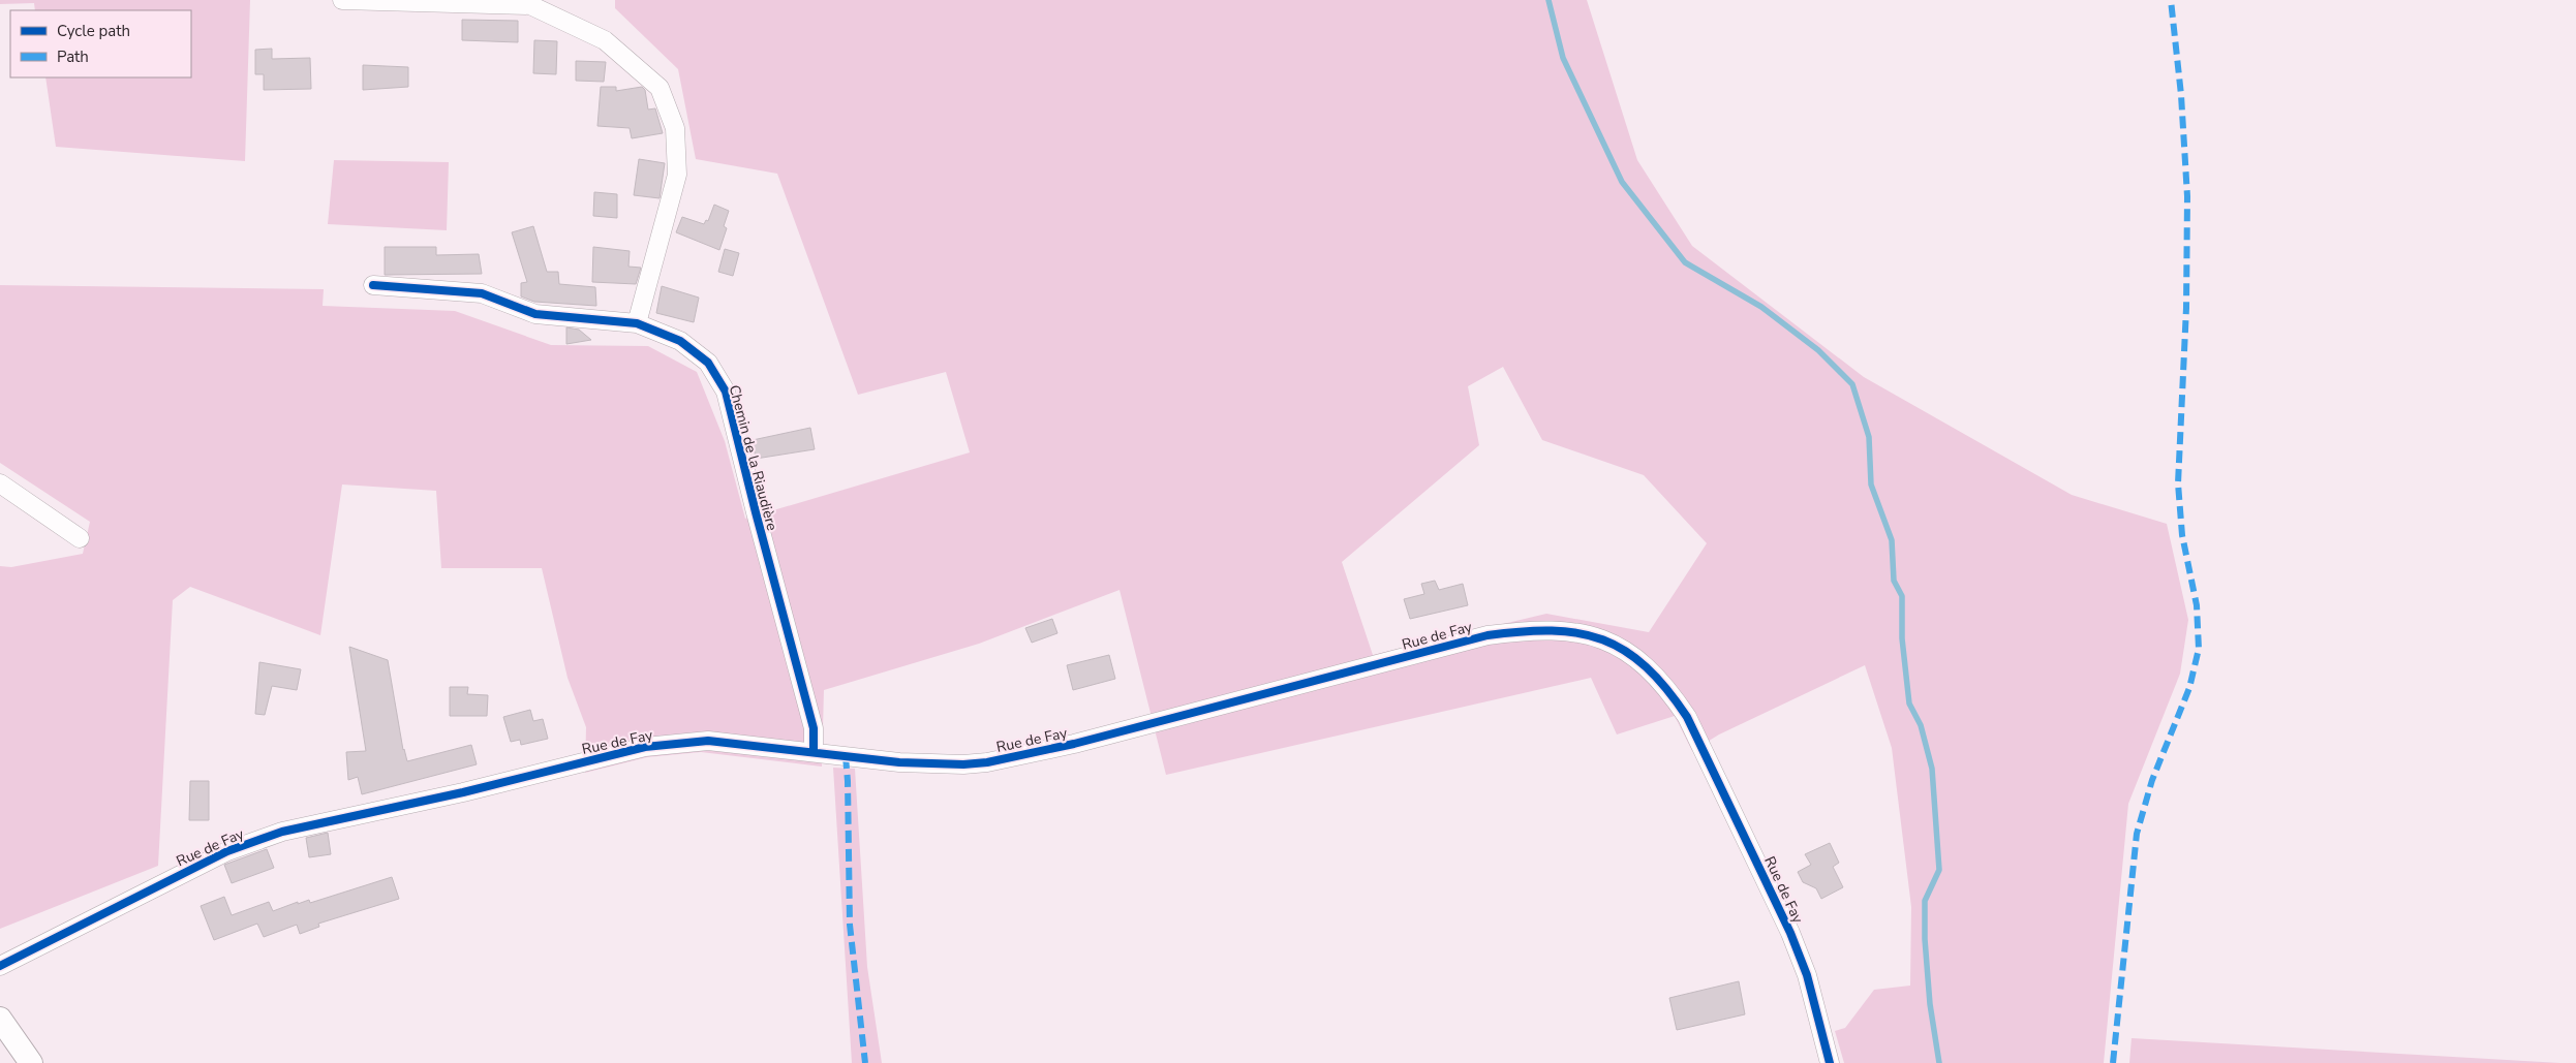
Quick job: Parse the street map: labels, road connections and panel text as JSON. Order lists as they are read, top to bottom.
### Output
{
  "streets": {
    "street": ["Chemin de la Riaudière", "Rue de Fay"]
  },
  "crossings": [
    ["Chemin de la Riaudière", "Rue de Fay"]
  ],
  "legend": ["Cycle path", "Path"]
}
